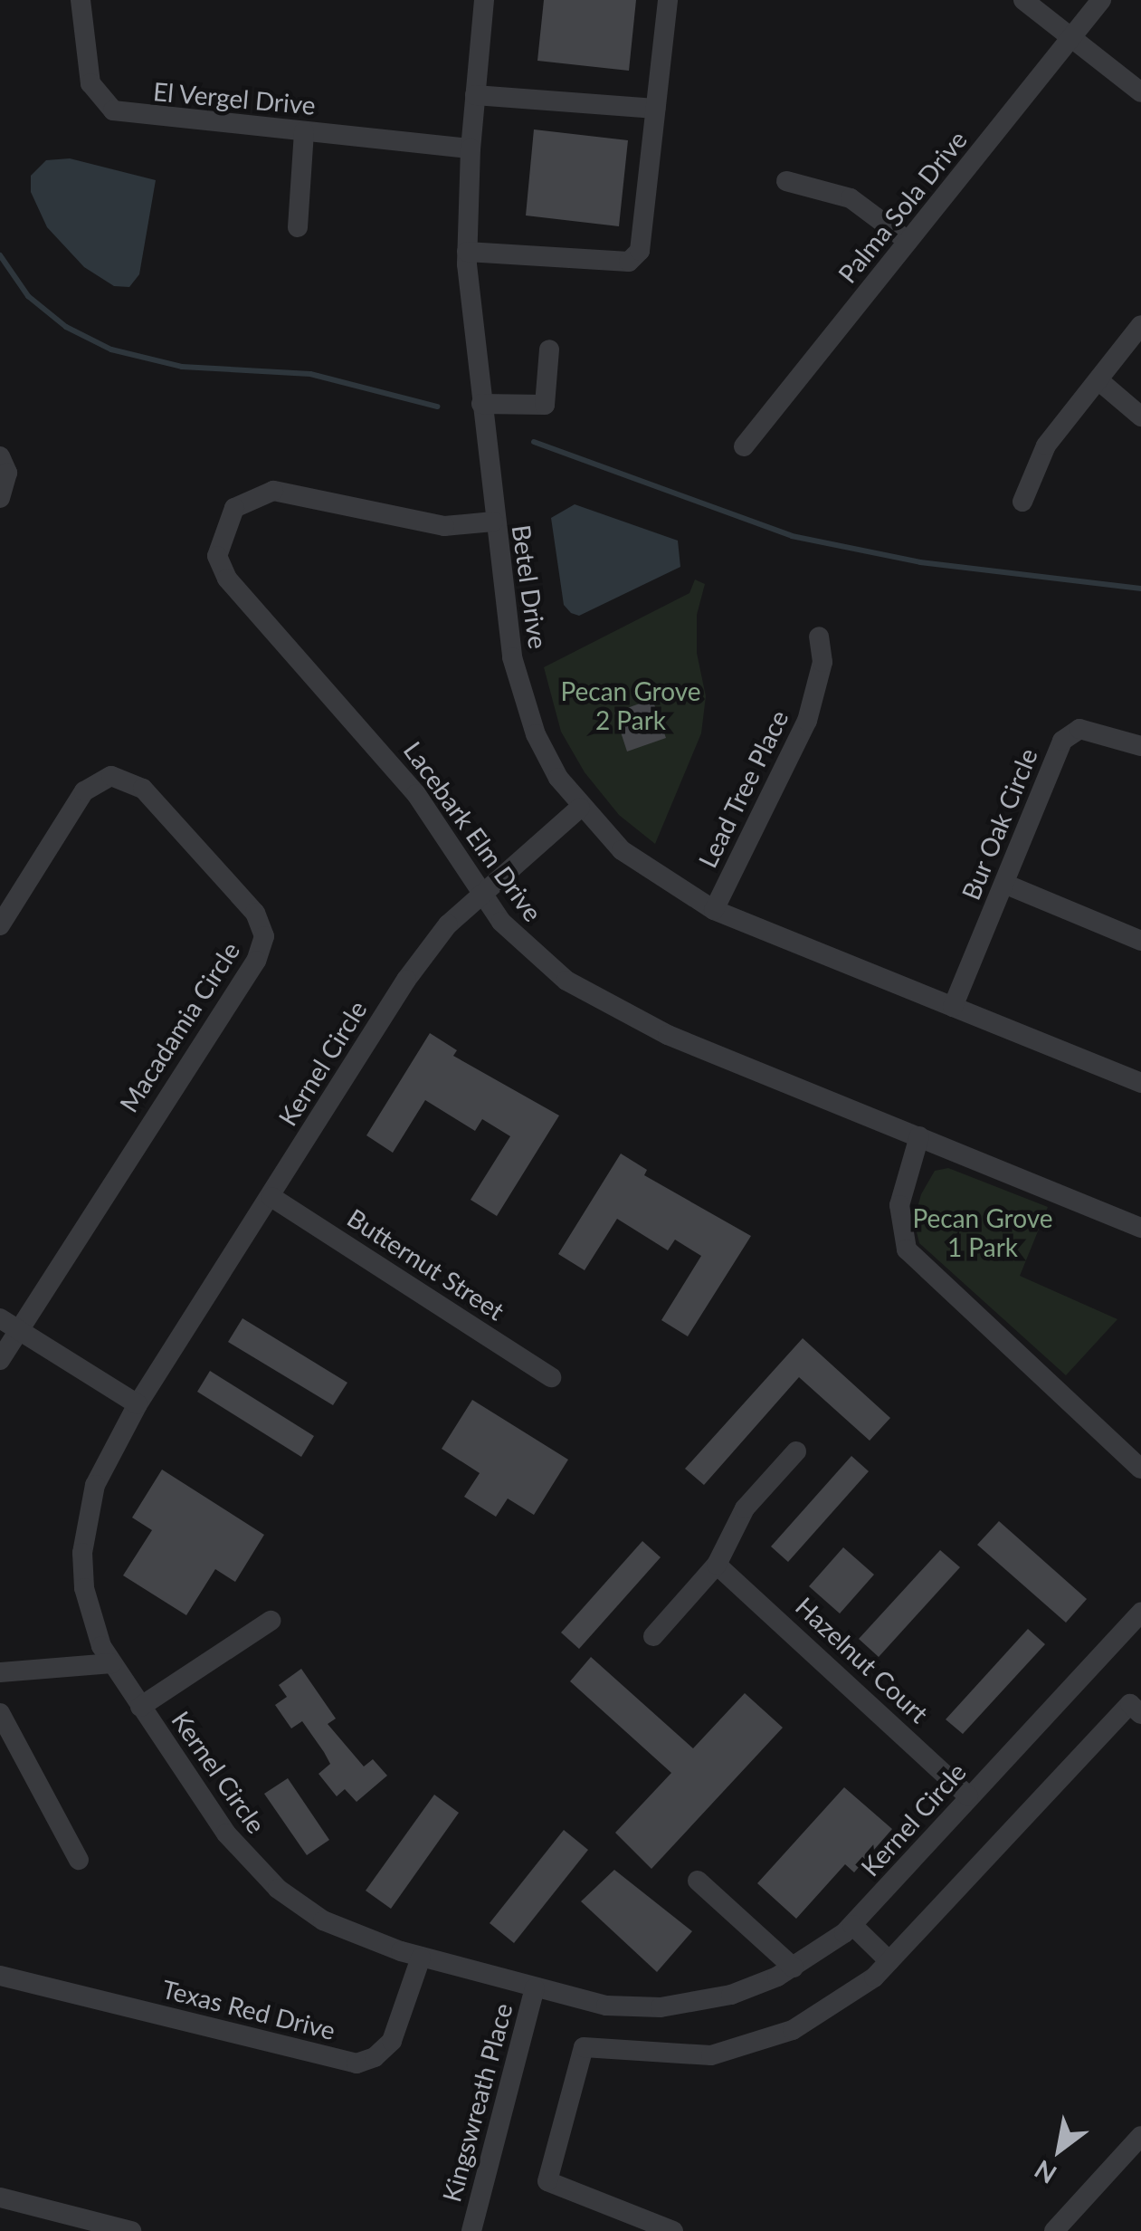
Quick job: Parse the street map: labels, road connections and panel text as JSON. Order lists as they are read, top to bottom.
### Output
{
  "streets": {
    "street": [
      "El Vergel Drive",
      "Palma Sola Drive",
      "Betel Drive",
      "Lead Tree Place",
      "Bur Oak Circle",
      "Lacebark Elm Drive",
      "Macadamia Circle",
      "Kernel Circle",
      "Butternut Street",
      "Hazelnut Court",
      "Texas Red Drive",
      "Kingswreath Place"
    ]
  },
  "crossings": [
    ["El Vergel Drive", "Betel Drive"],
    ["Betel Drive", "Lead Tree Place"],
    ["Betel Drive", "Bur Oak Circle"],
    ["Betel Drive", "Lacebark Elm Drive"],
    ["Betel Drive", "Kernel Circle"],
    ["Lacebark Elm Drive", "Kernel Circle"],
    ["Kernel Circle", "Butternut Street"],
    ["Kernel Circle", "Hazelnut Court"],
    ["Kernel Circle", "Texas Red Drive"],
    ["Kernel Circle", "Kingswreath Place"]
  ],
  "parks": ["Pecan Grove 2 Park", "Pecan Grove 1 Park"],
  "north": "bottom left"
}
